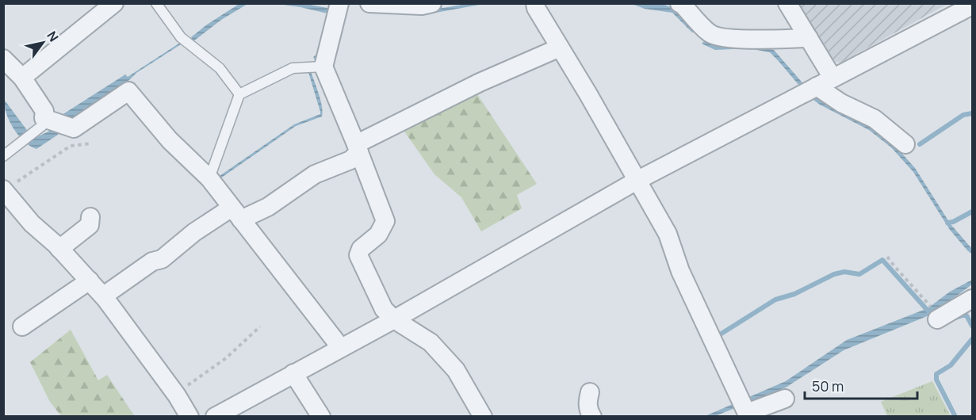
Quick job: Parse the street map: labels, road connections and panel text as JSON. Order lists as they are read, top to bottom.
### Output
{
  "scale_bar": "50 m",
  "north": "top right"
}
